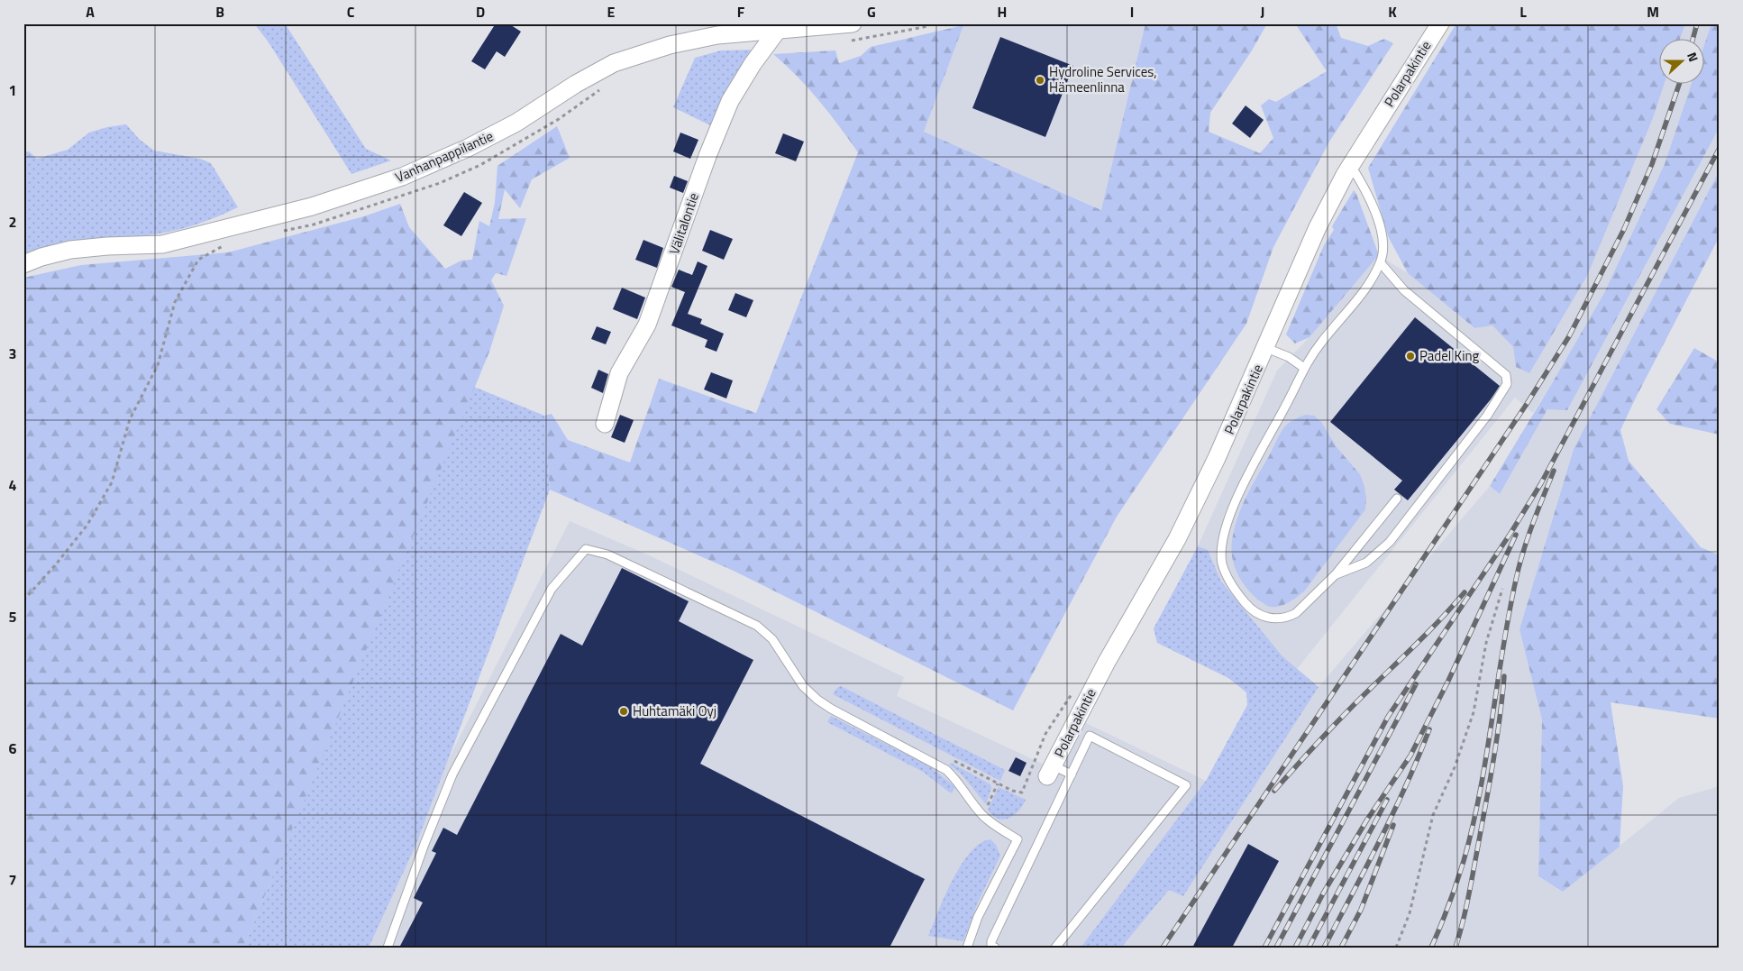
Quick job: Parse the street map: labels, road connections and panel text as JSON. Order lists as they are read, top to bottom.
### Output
{
  "streets": {
    "street": ["Polarpakintie", "Vanhanpappilantie", "Välitalontie"]
  },
  "crossings": [
    ["Vanhanpappilantie", "Välitalontie"]
  ],
  "places": ["Hydroline Services, Hämeenlinna", "Padel King", "Huhtamäki Oyj"],
  "north": "right",
  "grid": {
    "columns": [
      "A",
      "B",
      "C",
      "D",
      "E",
      "F",
      "G",
      "H",
      "I",
      "J",
      "K",
      "L",
      "M"
    ],
    "rows": [
      "1",
      "2",
      "3",
      "4",
      "5",
      "6",
      "7"
    ]
  }
}
